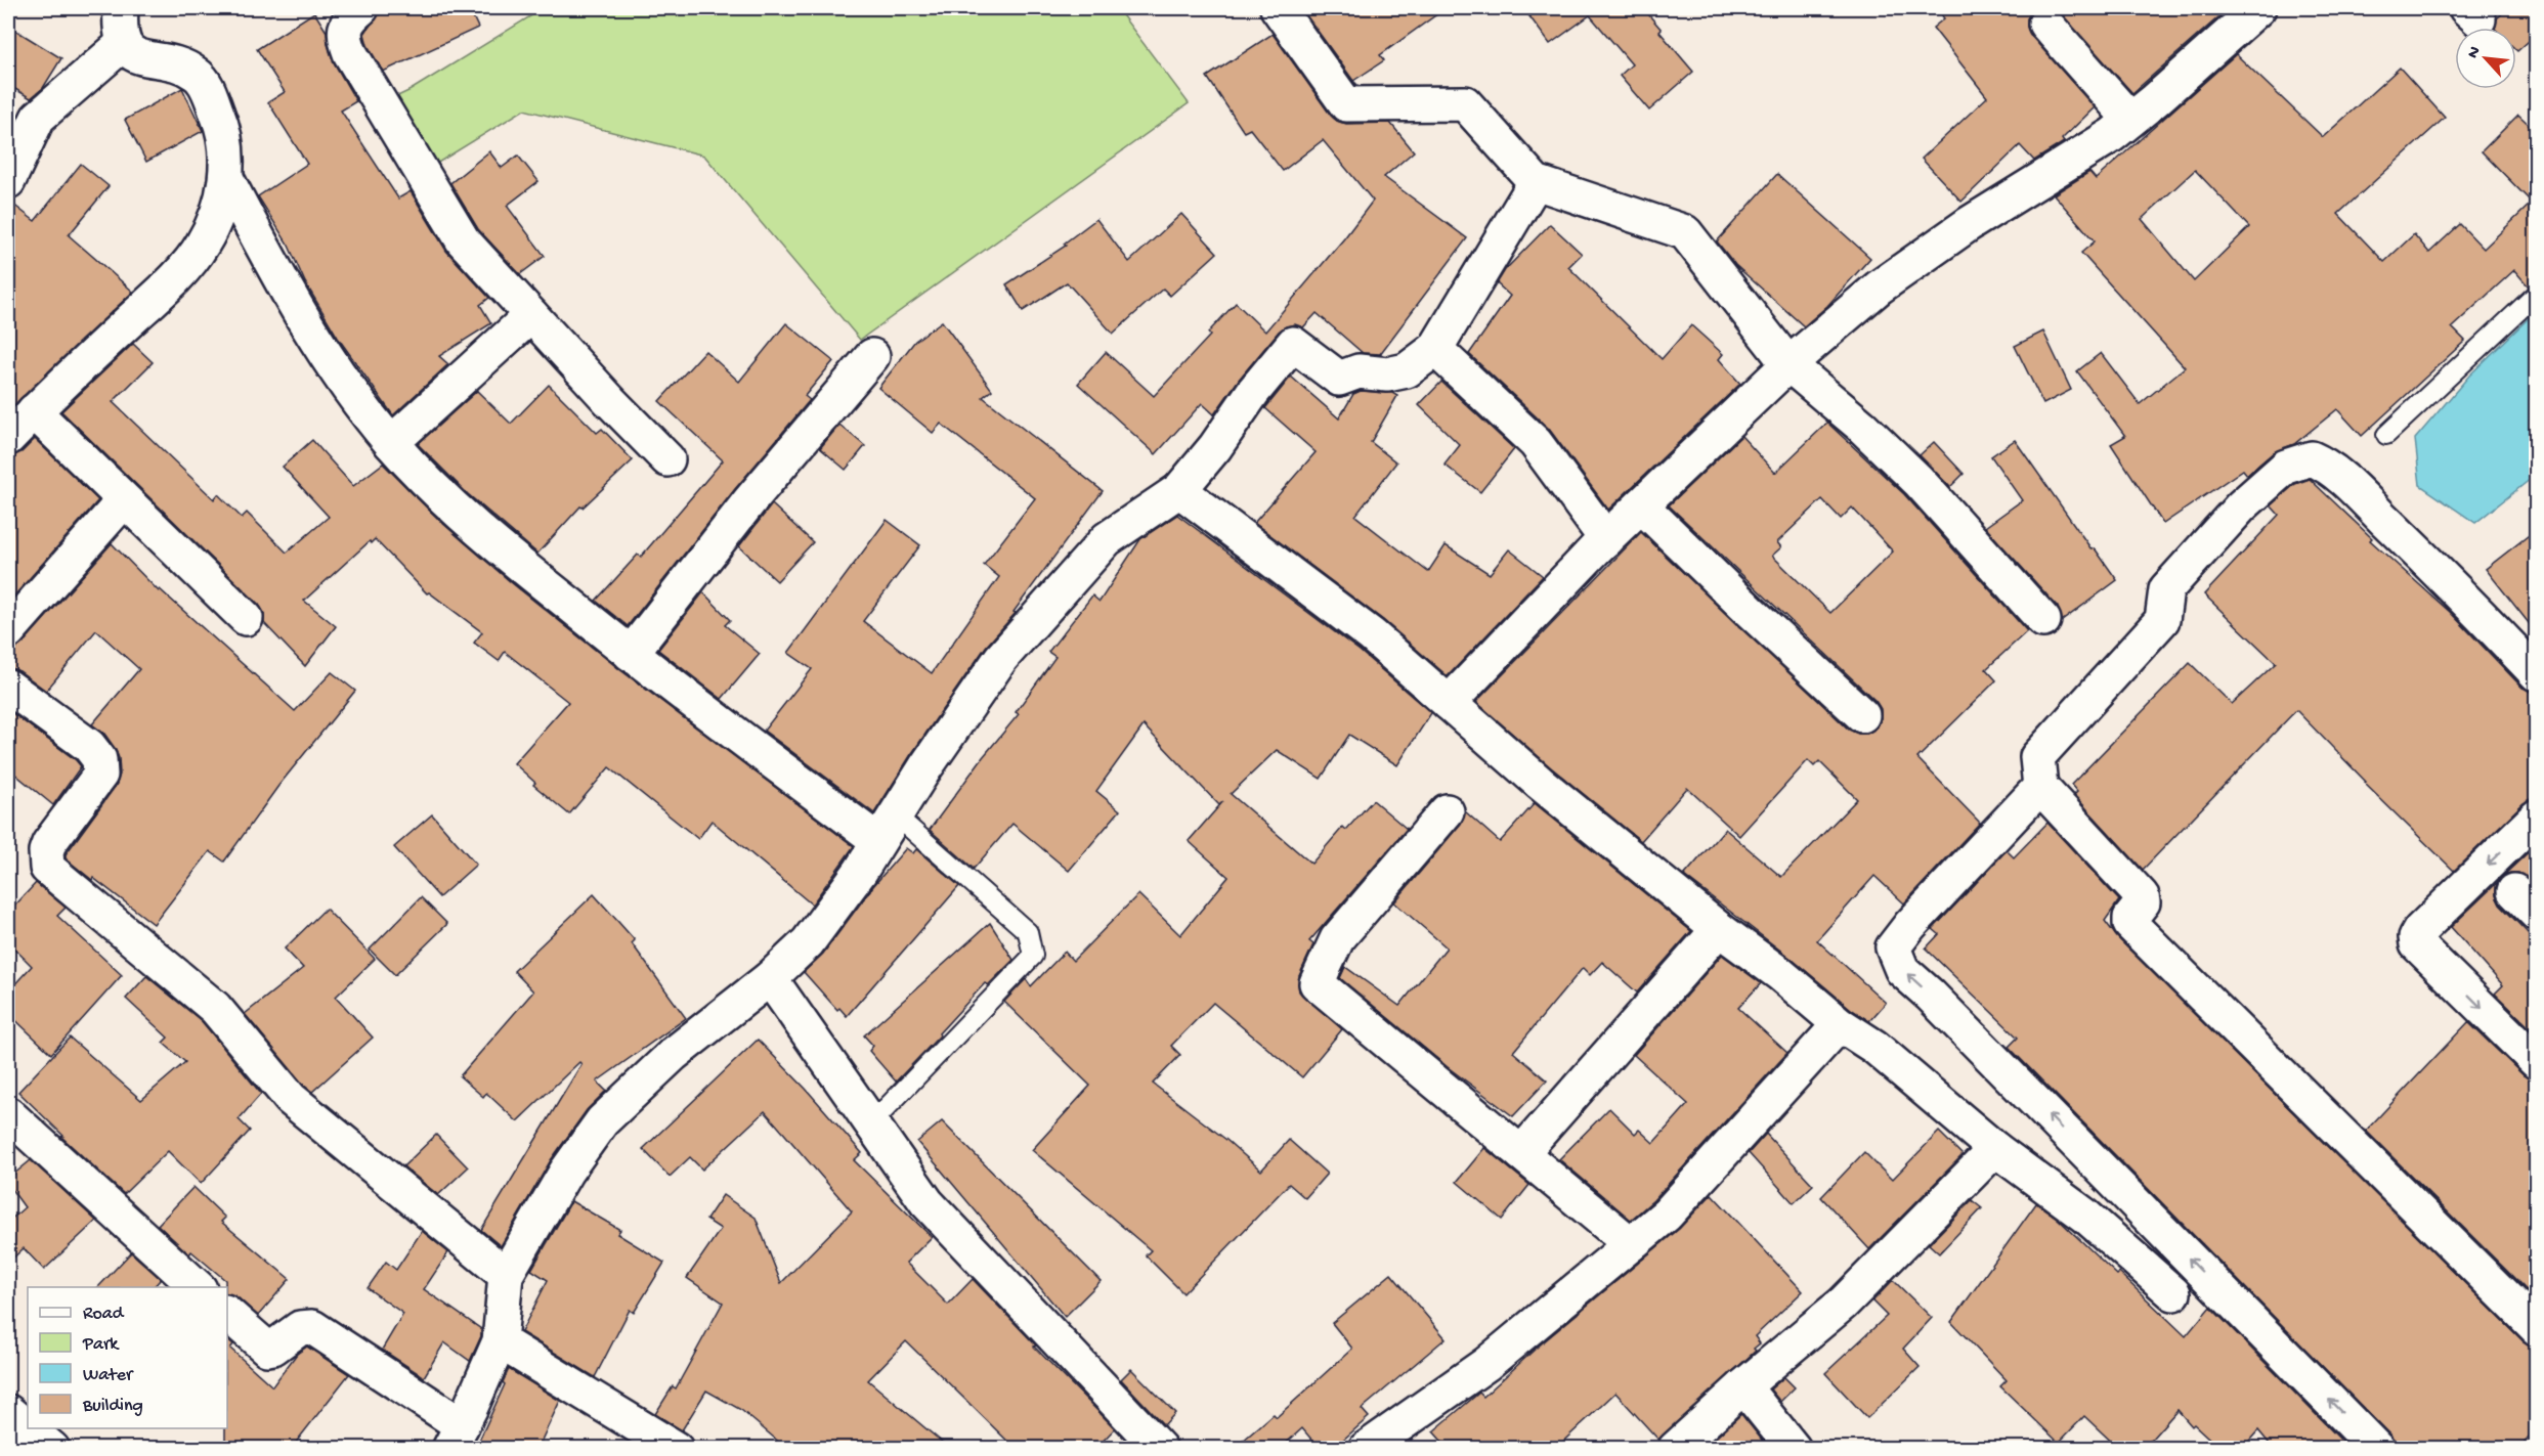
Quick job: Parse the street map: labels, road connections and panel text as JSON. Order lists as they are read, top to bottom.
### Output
{
  "legend": [
    "Road",
    "Park",
    "Water",
    "Building"
  ],
  "north": "top left"
}
